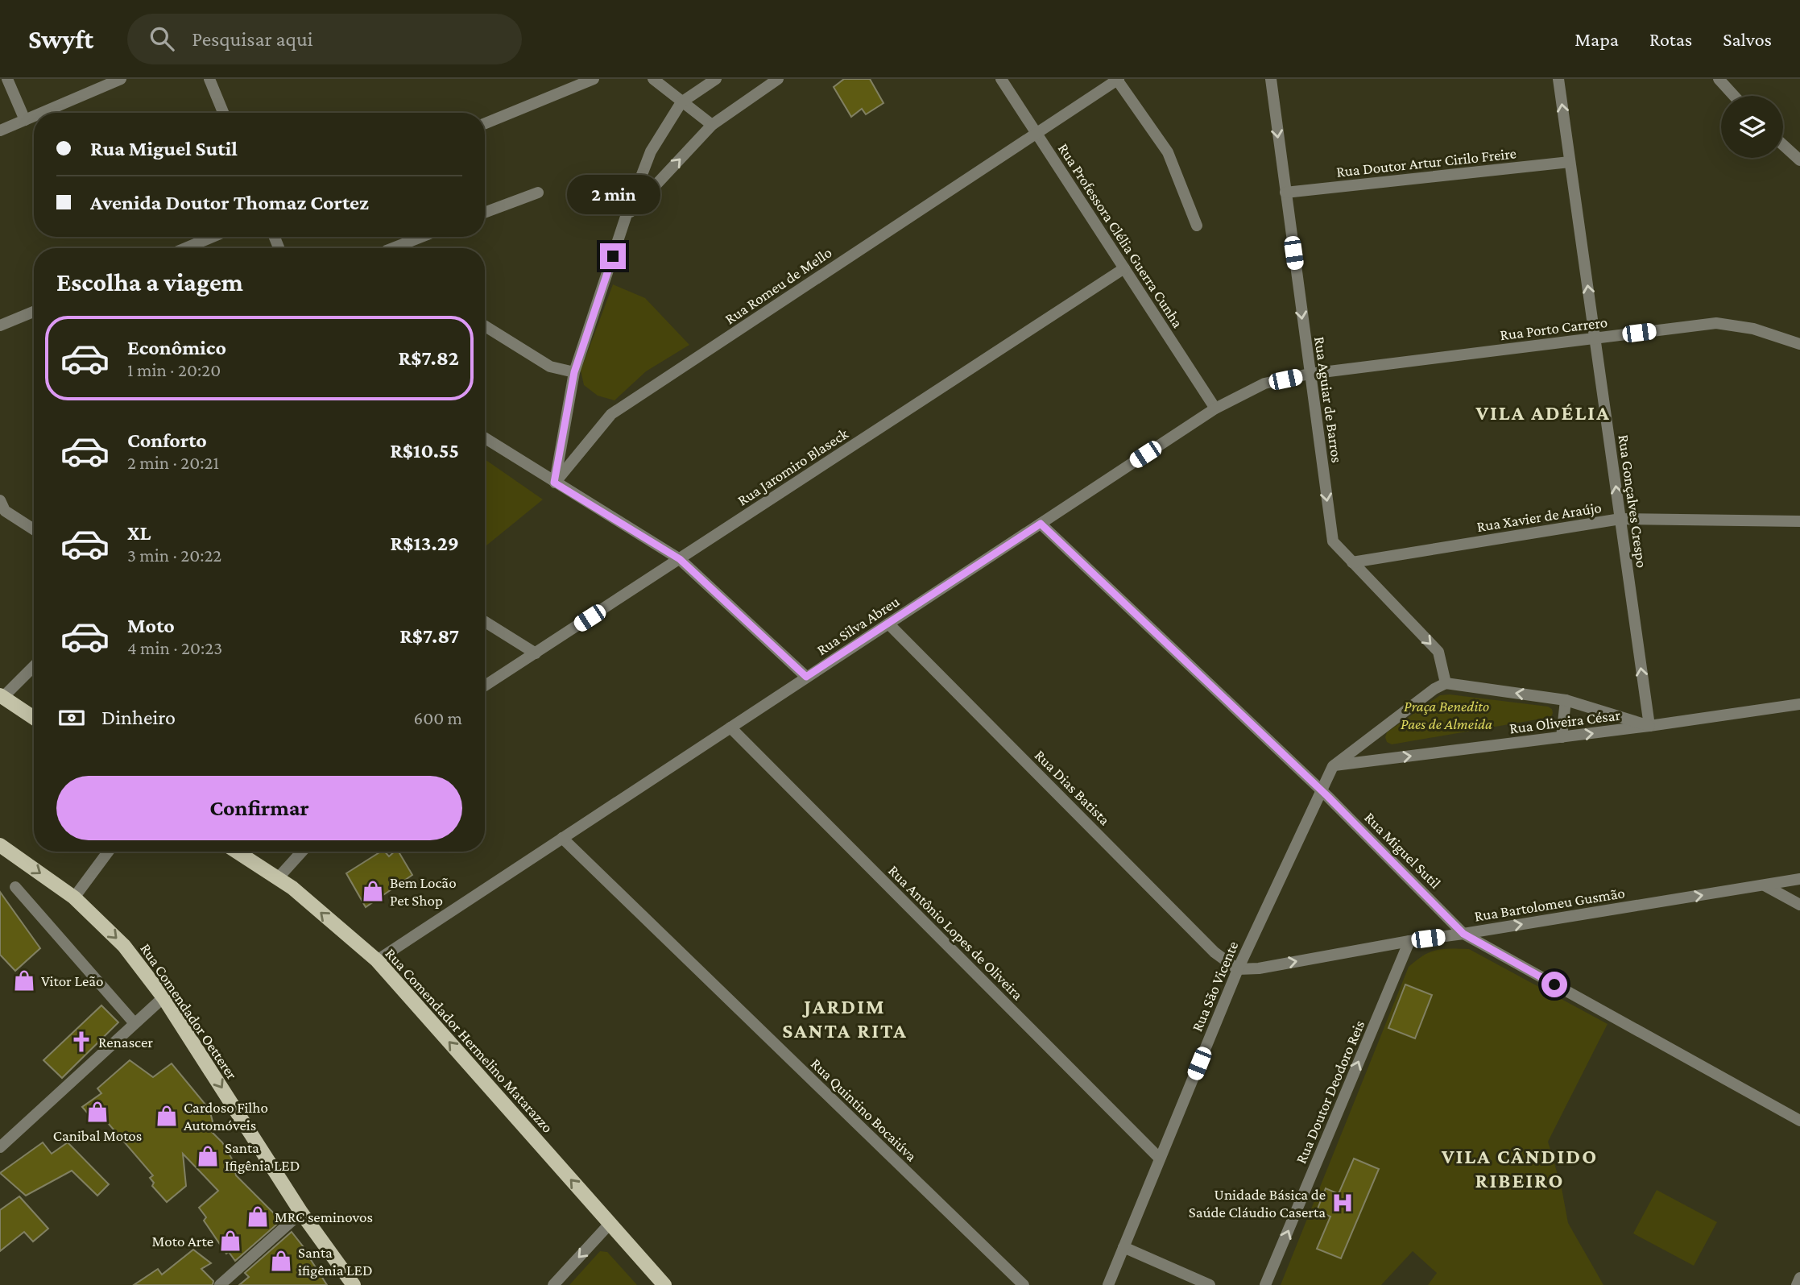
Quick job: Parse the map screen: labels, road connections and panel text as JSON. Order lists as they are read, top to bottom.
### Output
{
  "streets": {
    "main road": ["Rua Comendador Oetterer", "Rua Comendador Hermelino Matarazzo"],
    "street": [
      "Rua Doutor Artur Cirilo Freire",
      "Rua Professora Clélia Guerra Cunha",
      "Rua Romeu de Mello",
      "Rua Porto Carrero",
      "Rua Aguiar de Barros",
      "Rua Jaromiro Blaseck",
      "Rua Gonçalves Crespo",
      "Rua Xavier de Araújo",
      "Rua Silva Abreu",
      "Rua Oliveira César",
      "Rua Dias Batista",
      "Rua Miguel Sutil",
      "Rua Bartolomeu Gusmão",
      "Rua Antônio Lopes de Oliveira",
      "Rua São Vicente",
      "Rua Doutor Deodoro Reis",
      "Rua Quintino Bocaiúva"
    ]
  },
  "crossings": [
    ["Rua Doutor Artur Cirilo Freire", "Rua Aguiar de Barros"],
    ["Rua Doutor Artur Cirilo Freire", "Rua Gonçalves Crespo"],
    ["Rua Professora Clélia Guerra Cunha", "Rua Romeu de Mello"],
    ["Rua Professora Clélia Guerra Cunha", "Rua Jaromiro Blaseck"],
    ["Rua Professora Clélia Guerra Cunha", "Rua Silva Abreu"],
    ["Rua Porto Carrero", "Rua Aguiar de Barros"],
    ["Rua Porto Carrero", "Rua Gonçalves Crespo"],
    ["Rua Porto Carrero", "Rua Silva Abreu"],
    ["Rua Aguiar de Barros", "Rua Xavier de Araújo"],
    ["Rua Aguiar de Barros", "Rua Silva Abreu"],
    ["Rua Gonçalves Crespo", "Rua Xavier de Araújo"],
    ["Rua Gonçalves Crespo", "Rua Oliveira César"],
    ["Rua Silva Abreu", "Rua Dias Batista"],
    ["Rua Silva Abreu", "Rua Miguel Sutil"],
    ["Rua Silva Abreu", "Rua Antônio Lopes de Oliveira"],
    ["Rua Silva Abreu", "Rua Comendador Hermelino Matarazzo"],
    ["Rua Silva Abreu", "Rua Quintino Bocaiúva"],
    ["Rua Oliveira César", "Rua São Vicente"],
    ["Rua Dias Batista", "Rua Bartolomeu Gusmão"],
    ["Rua Dias Batista", "Rua São Vicente"],
    ["Rua Miguel Sutil", "Rua Bartolomeu Gusmão"],
    ["Rua Miguel Sutil", "Rua São Vicente"],
    ["Rua Bartolomeu Gusmão", "Rua São Vicente"],
    ["Rua Bartolomeu Gusmão", "Rua Doutor Deodoro Reis"],
    ["Rua Antônio Lopes de Oliveira", "Rua São Vicente"]
  ],
  "one_way": [
    "Rua Aguiar de Barros",
    "Rua Gonçalves Crespo",
    "Rua Bartolomeu Gusmão",
    "Rua Comendador Oetterer",
    "Rua Comendador Hermelino Matarazzo",
    "Rua Doutor Deodoro Reis"
  ],
  "districts": ["VILA ADÉLIA", "JARDIM SANTA RITA", "VILA CÂNDIDO RIBEIRO"],
  "parks": ["Praça Benedito Paes de Almeida"],
  "places": {
    "shop": [
      "Bem Locão Pet Shop",
      "Vitor Leão",
      "Canibal Motos",
      "Cardoso Filho Automóveis",
      "Santa Ifigênia LED",
      "MRC seminovos",
      "Moto Arte",
      "Santa ifigênia LED"
    ],
    "church": ["Renascer"],
    "hospital": ["Unidade Básica de Saúde Cláudio Caserta"]
  },
  "page": {
    "header": "Swyft",
    "search": "Pesquisar aqui",
    "nav": ["Mapa", "Rotas", "Salvos"],
    "banner": ["Rua Miguel Sutil", "Avenida Doutor Thomaz Cortez"],
    "bubble": "2 min",
    "heading": "Escolha a viagem",
    "list": [
      {
        "name": "Econômico",
        "note": "1 min · 20:20",
        "value": "R$7.82"
      },
      {
        "name": "Conforto",
        "note": "2 min · 20:21",
        "value": "R$10.55"
      },
      {
        "name": "XL",
        "note": "3 min · 20:22",
        "value": "R$13.29"
      },
      {
        "name": "Moto",
        "note": "4 min · 20:23",
        "value": "R$7.87"
      }
    ],
    "pay": ["Dinheiro", "600 m"],
    "buttons": "Confirmar"
  }
}
